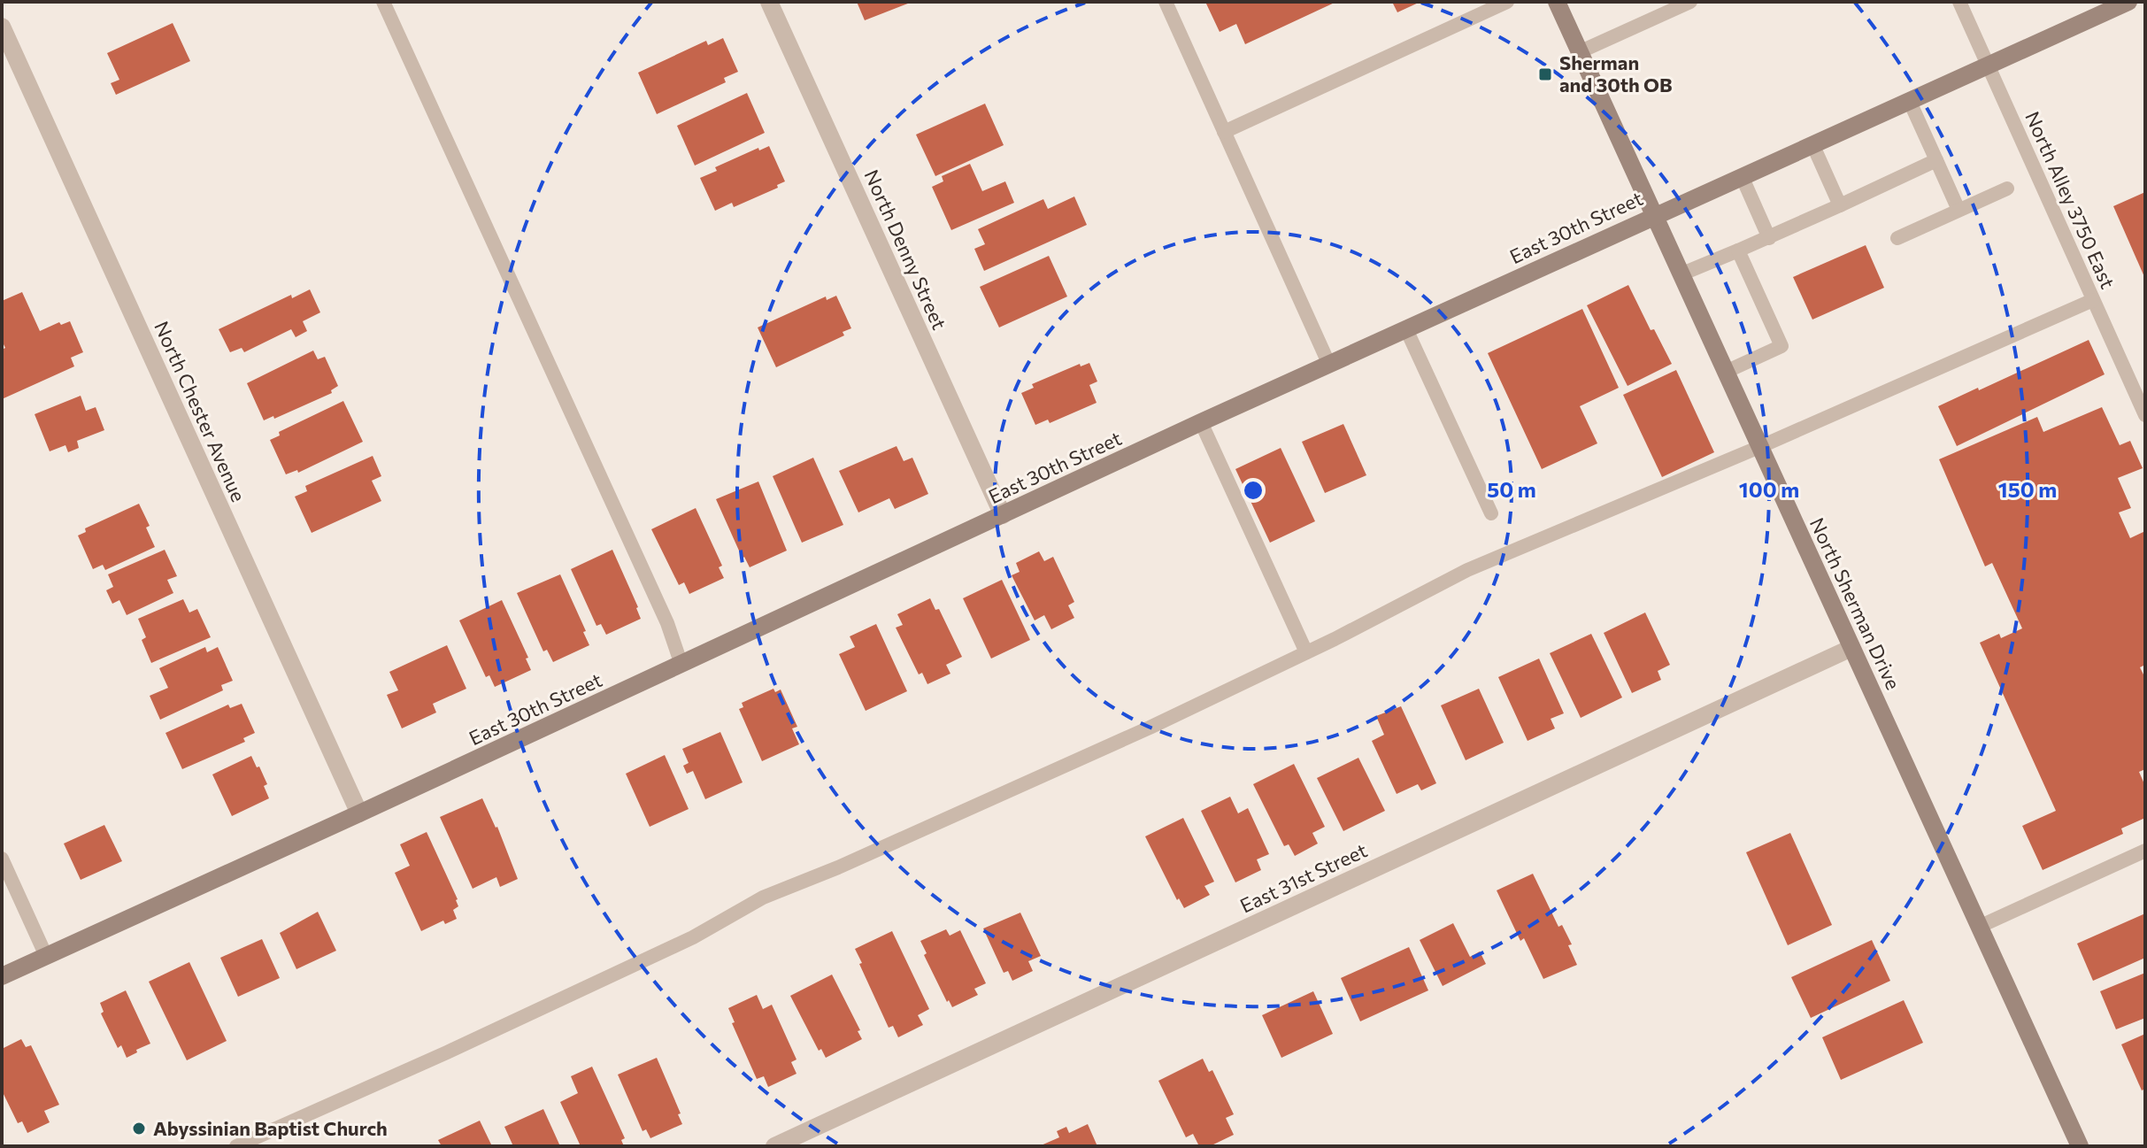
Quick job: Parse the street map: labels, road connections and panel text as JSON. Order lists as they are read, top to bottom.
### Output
{
  "streets": {
    "main road": ["East 30th Street", "North Sherman Drive"],
    "street": ["North Denny Street", "North Chester Avenue", "East 31st Street"],
    "lane": ["North Alley 3750 East"]
  },
  "crossings": [
    ["North Alley 3750 East", "East 30th Street"],
    ["East 30th Street", "North Denny Street"],
    ["East 30th Street", "North Chester Avenue"],
    ["East 30th Street", "North Sherman Drive"],
    ["North Sherman Drive", "East 31st Street"]
  ],
  "places": {
    "transit": ["Sherman and 30th OB"],
    "other": ["Abyssinian Baptist Church"]
  },
  "rings": ["50 m", "100 m", "150 m"]
}
